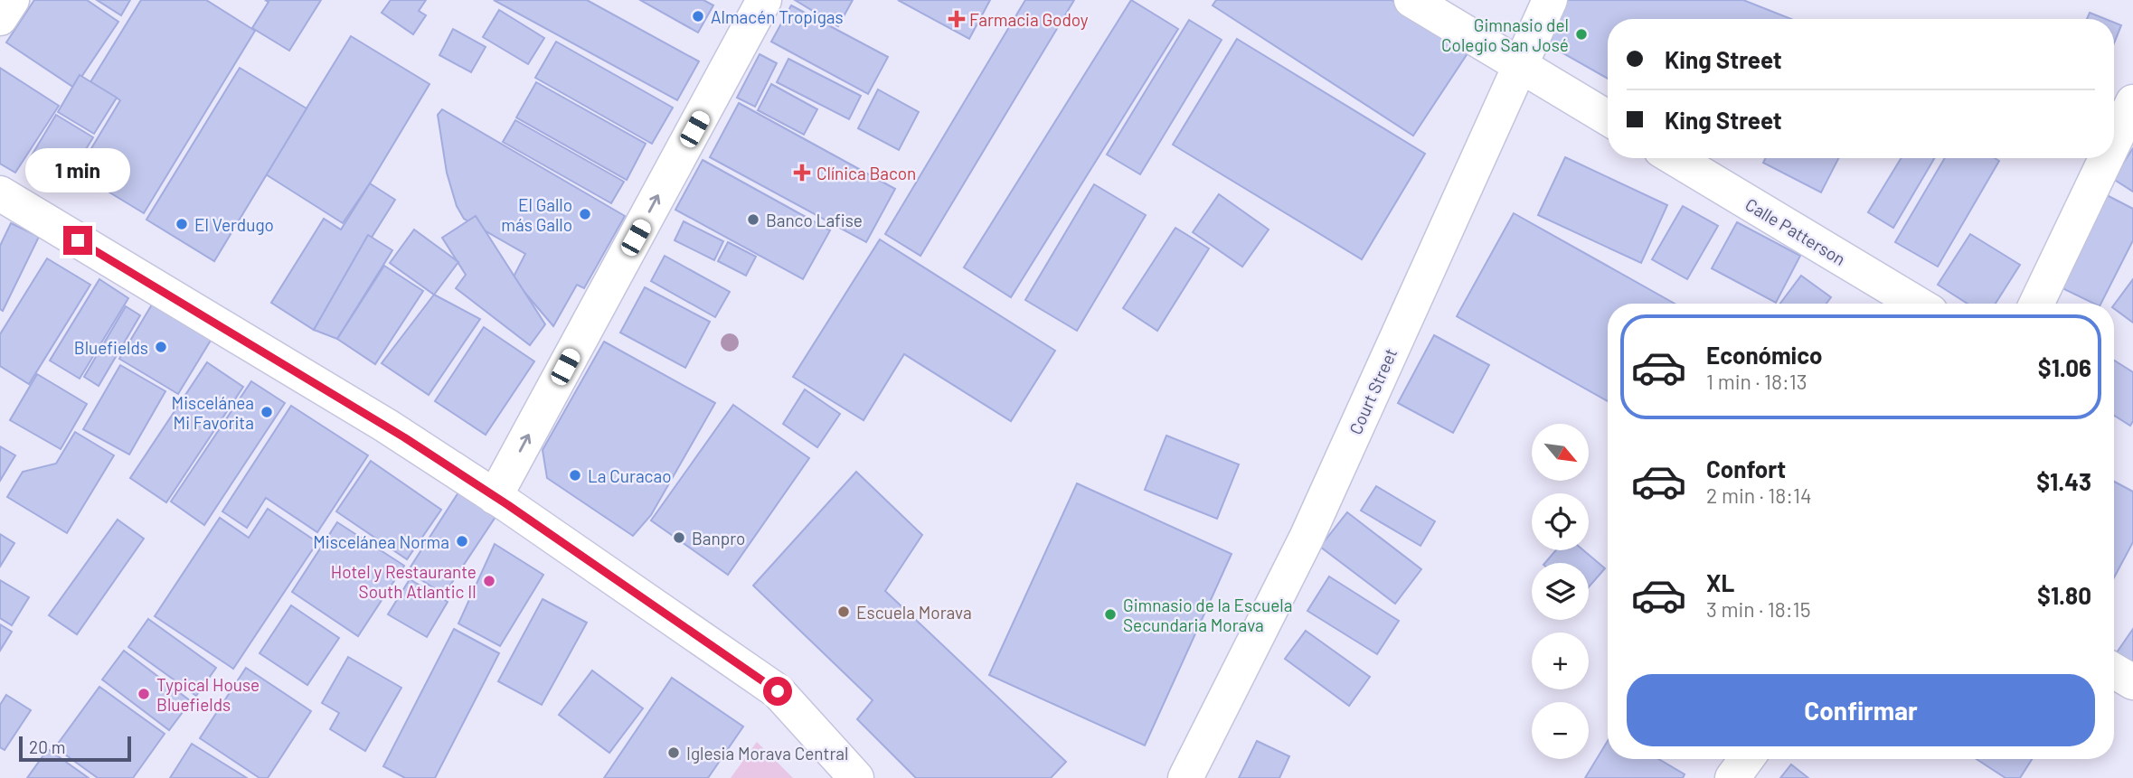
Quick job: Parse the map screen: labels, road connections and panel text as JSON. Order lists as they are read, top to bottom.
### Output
{
  "streets": {
    "street": ["Calle Patterson", "Court Street"]
  },
  "places": {
    "other": [
      "Almacén Tropigas",
      "Gimnasio del Colegio San José",
      "El Gallo más Gallo",
      "Banco Lafise",
      "El Verdugo",
      "Bluefields",
      "Miscelánea Mi Favorita",
      "La Curacao",
      "Banpro",
      "Miscelánea Norma",
      "Hotel y Restaurante South Atlantic II",
      "Escuela Morava",
      "Gimnasio de la Escuela Secundaria Morava",
      "Typical House Bluefields",
      "Iglesia Morava Central"
    ],
    "health": ["Farmacia Godoy", "Clínica Bacon"]
  },
  "scale_bar": "20 m",
  "north": "bottom right",
  "page": {
    "banner": ["King Street", "King Street"],
    "bubble": "1 min",
    "list": [
      {
        "name": "Económico",
        "note": "1 min · 18:13",
        "value": "$1.06"
      },
      {
        "name": "Confort",
        "note": "2 min · 18:14",
        "value": "$1.43"
      },
      {
        "name": "XL",
        "note": "3 min · 18:15",
        "value": "$1.80"
      }
    ],
    "map_buttons": ["+", "−"],
    "buttons": "Confirmar",
    "scale": "20 m"
  }
}
